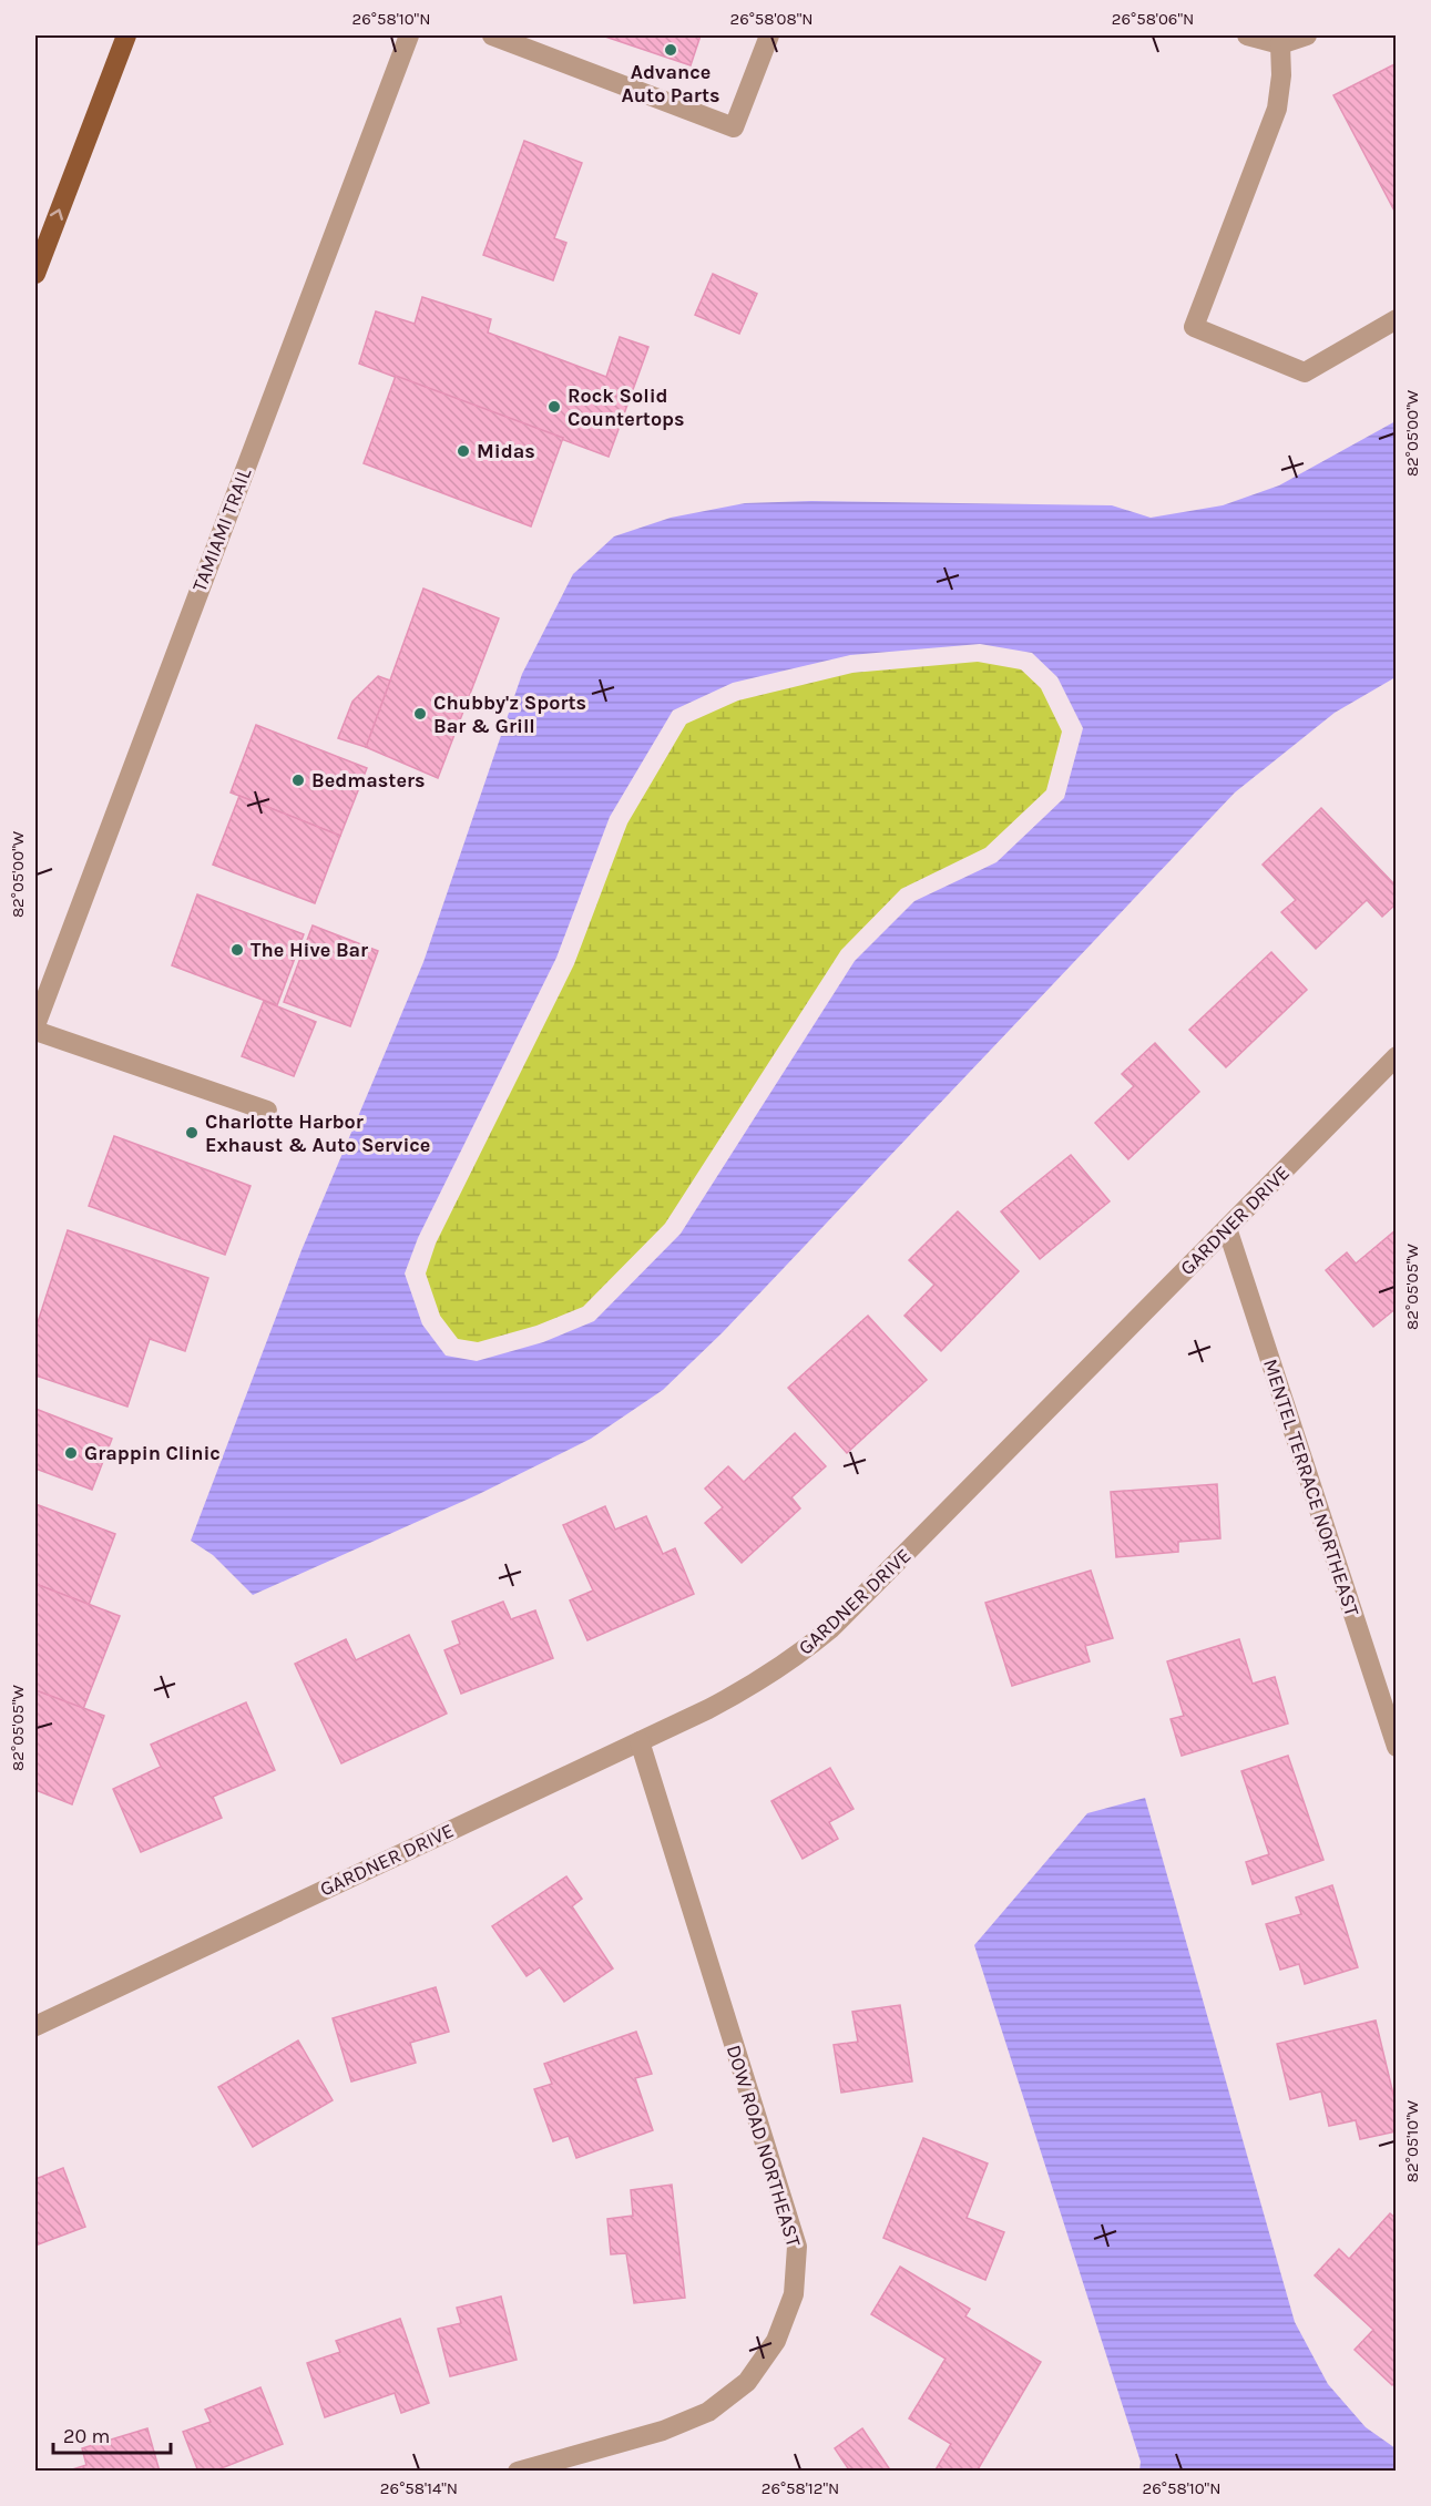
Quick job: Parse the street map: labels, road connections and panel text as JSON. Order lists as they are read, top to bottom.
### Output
{
  "streets": {
    "street": [
      "TAMIAMI TRAIL",
      "GARDNER DRIVE",
      "MENTEL TERRACE NORTHEAST",
      "DOW ROAD NORTHEAST"
    ]
  },
  "crossings": [
    ["GARDNER DRIVE", "MENTEL TERRACE NORTHEAST"],
    ["GARDNER DRIVE", "DOW ROAD NORTHEAST"]
  ],
  "places": [
    "Advance Auto Parts",
    "Rock Solid Countertops",
    "Midas",
    "Chubby'z Sports Bar & Grill",
    "Bedmasters",
    "The Hive Bar",
    "Charlotte Harbor Exhaust & Auto Service",
    "Grappin Clinic"
  ],
  "scale_bar": "20 m",
  "coordinates": [
    "26°58'10\"N",
    "26°58'08\"N",
    "26°58'06\"N",
    "82°05'00\"W",
    "82°05'05\"W",
    "82°05'10\"W",
    "26°58'14\"N",
    "26°58'12\"N"
  ]
}
